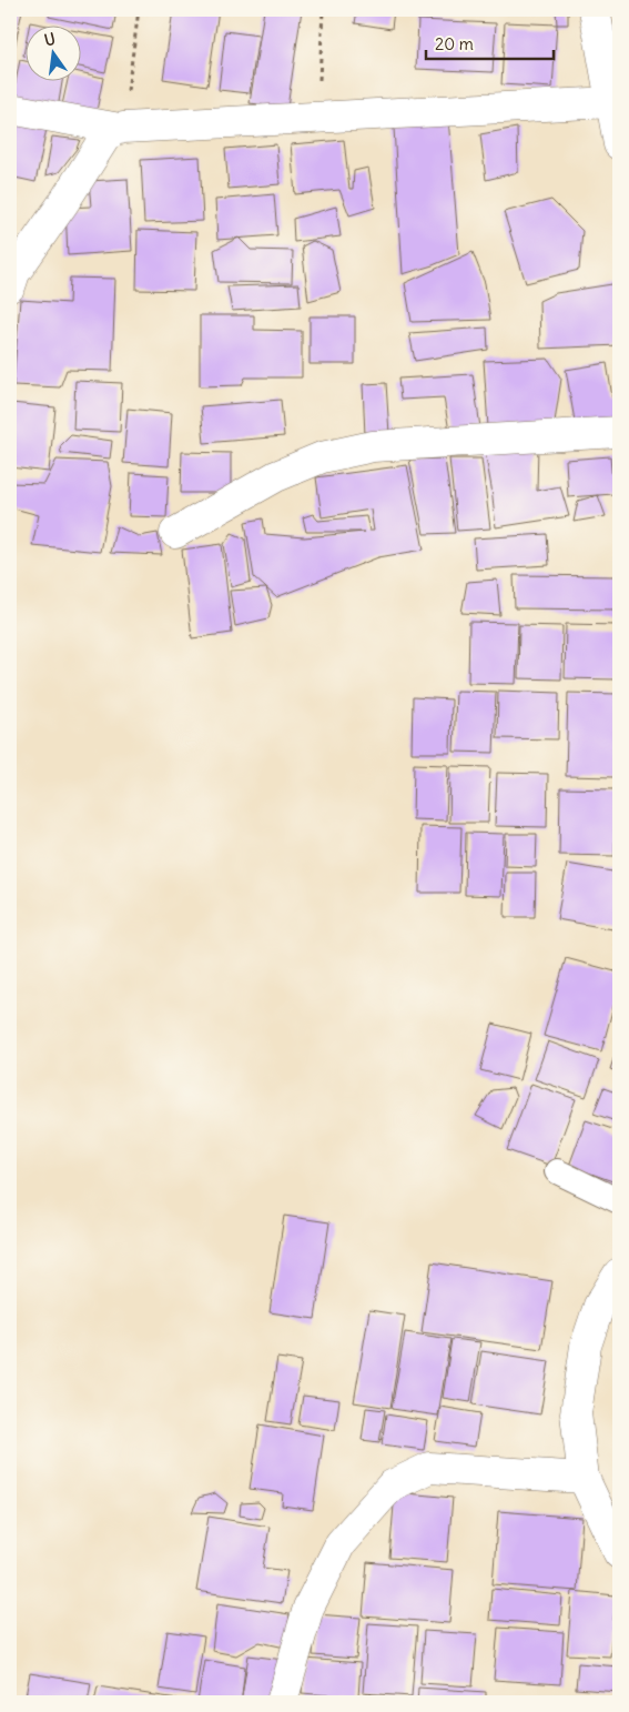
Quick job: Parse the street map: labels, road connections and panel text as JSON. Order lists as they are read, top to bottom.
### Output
{
  "scale_bar": "20 m",
  "north": "top"
}
